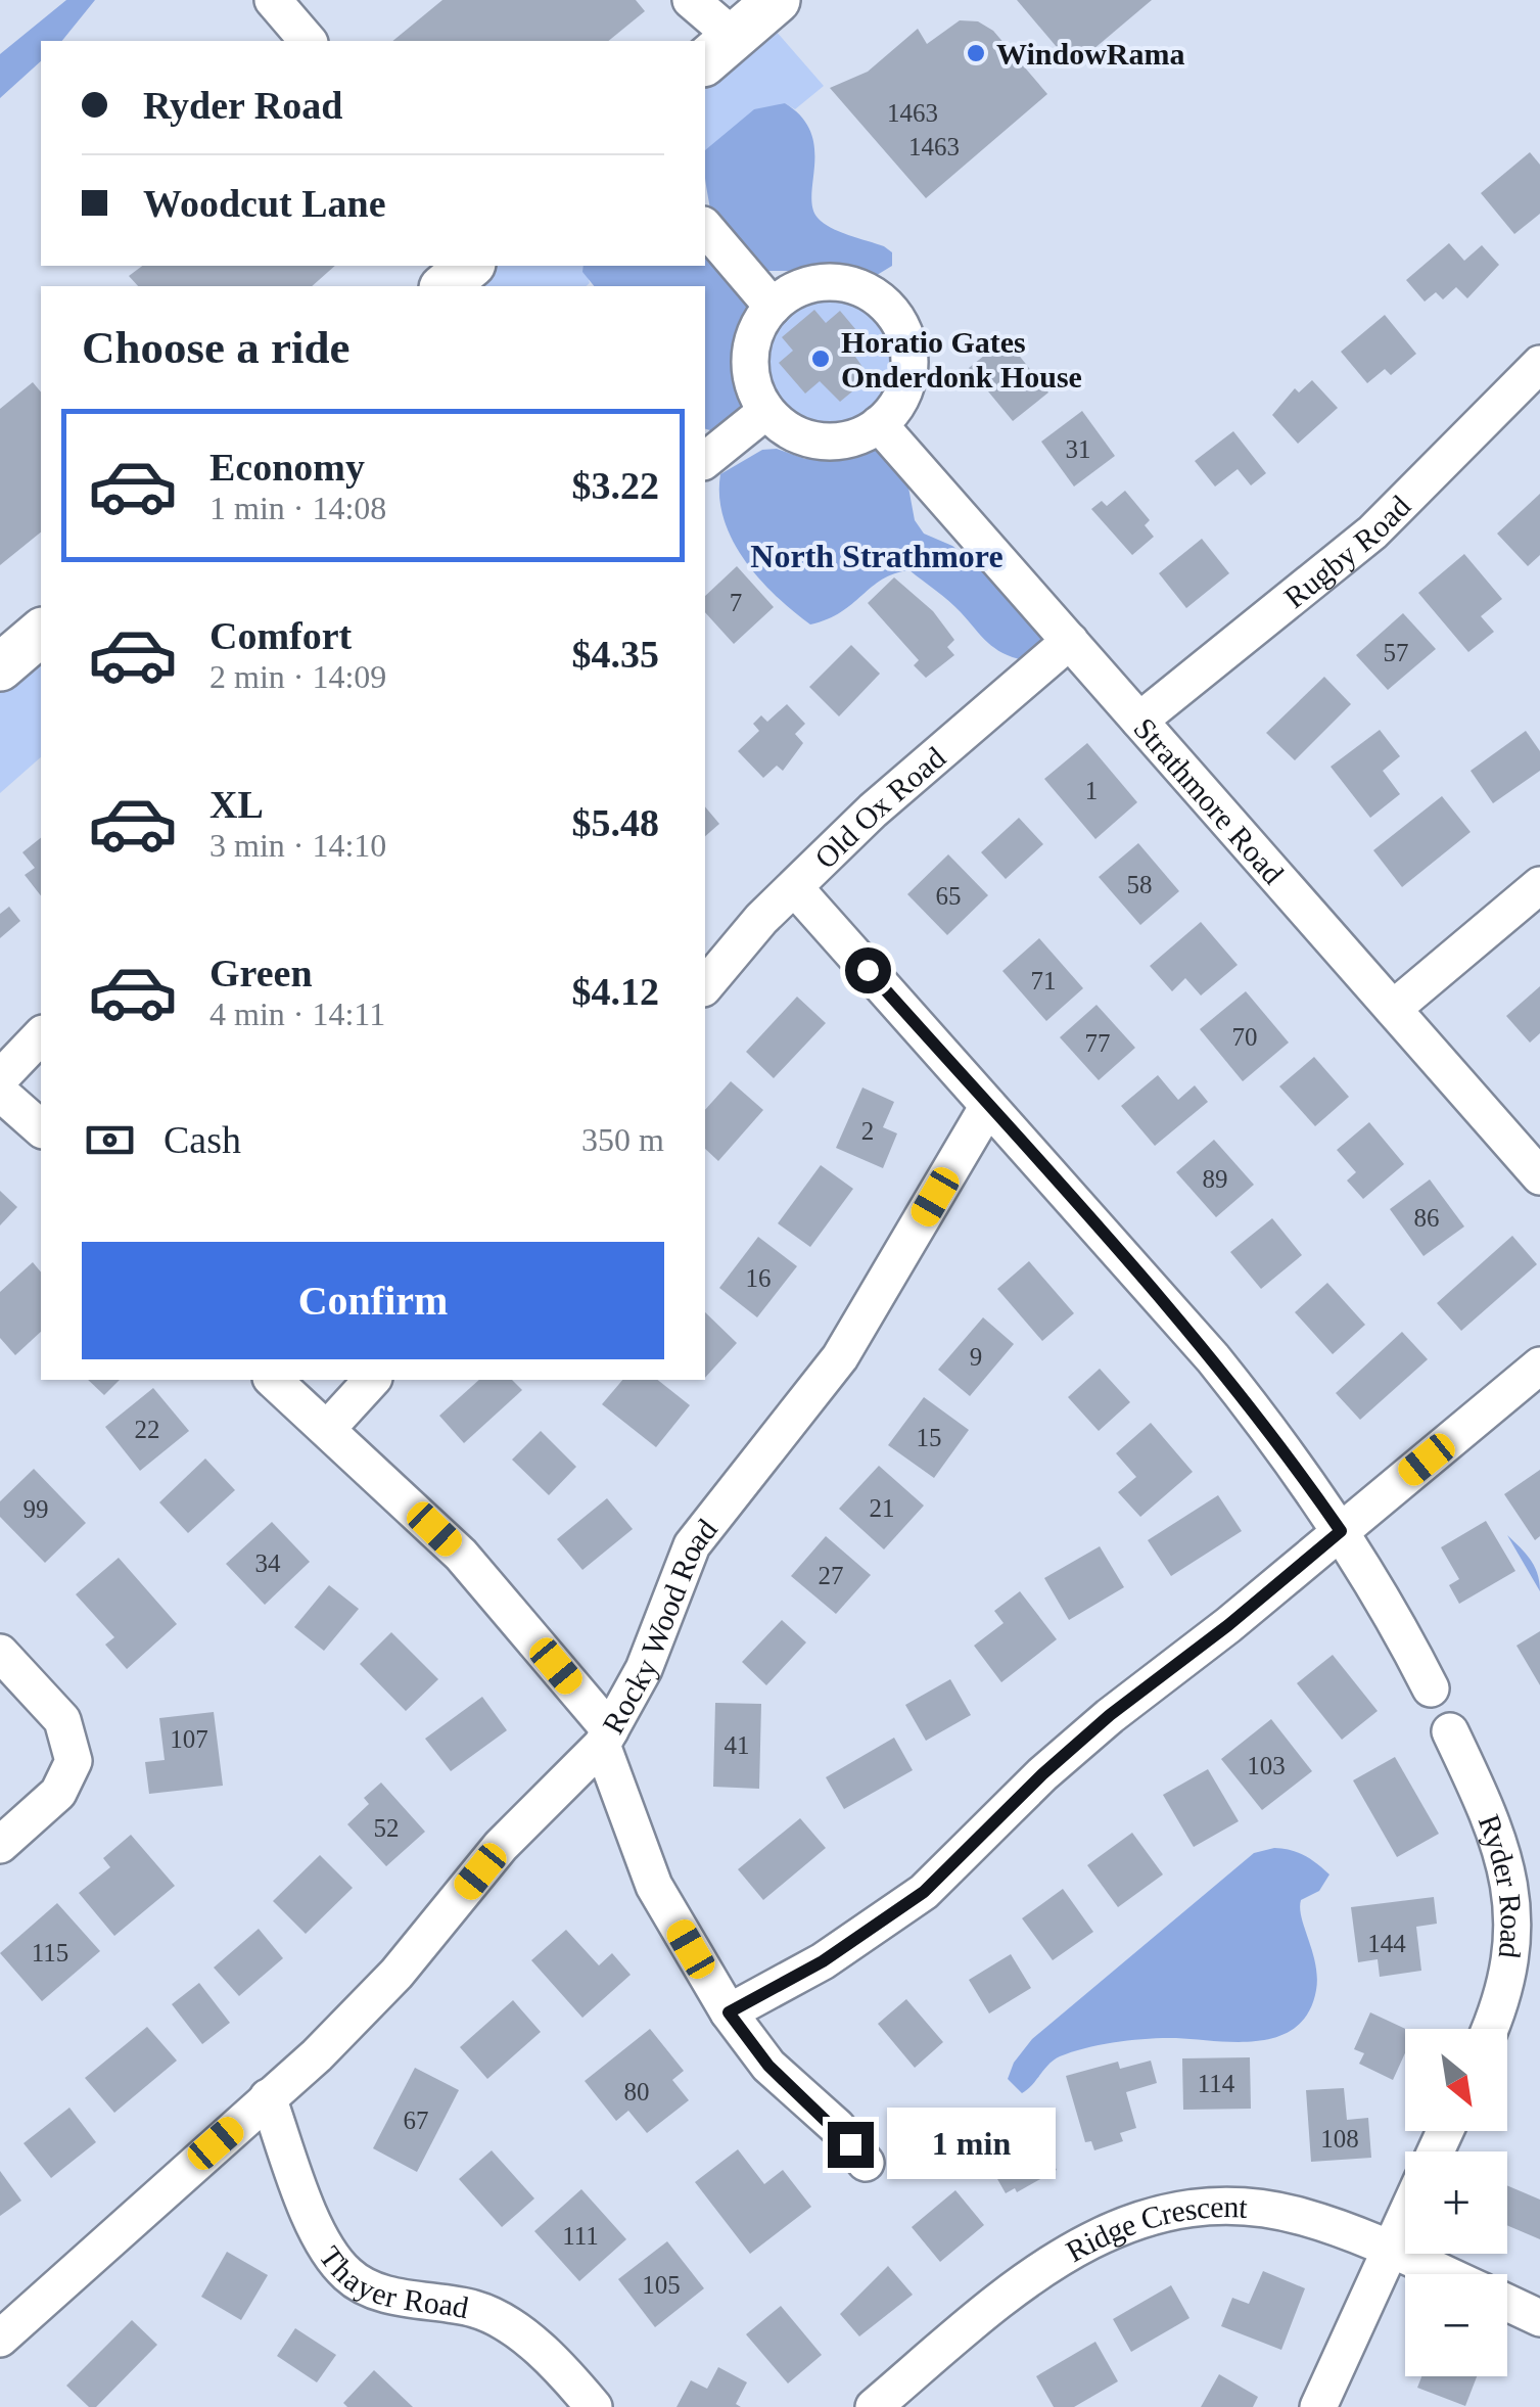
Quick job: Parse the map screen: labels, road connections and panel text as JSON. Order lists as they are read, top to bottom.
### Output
{
  "streets": {
    "street": [
      "Rugby Road",
      "Strathmore Road",
      "Old Ox Road",
      "Rocky Wood Road",
      "Ryder Road",
      "Ridge Crescent",
      "Thayer Road"
    ]
  },
  "crossings": [
    ["Rugby Road", "Strathmore Road"],
    ["Strathmore Road", "Old Ox Road"],
    ["Rocky Wood Road", "Thayer Road"]
  ],
  "districts": ["North Strathmore"],
  "places": ["WindowRama", "Horatio Gates Onderdonk House"],
  "house_numbers": [
    "1463",
    "1463",
    "31",
    "7",
    "57",
    "1",
    "58",
    "65",
    "71",
    "70",
    "77",
    "2",
    "89",
    "86",
    "16",
    "9",
    "22",
    "15",
    "21",
    "99",
    "34",
    "27",
    "107",
    "41",
    "103",
    "52",
    "144",
    "115",
    "114",
    "80",
    "67",
    "108",
    "111",
    "105"
  ],
  "north": "bottom right",
  "page": {
    "banner": ["Ryder Road", "Woodcut Lane"],
    "heading": "Choose a ride",
    "list": [
      {
        "name": "Economy",
        "note": "1 min · 14:08",
        "value": "$3.22"
      },
      {
        "name": "Comfort",
        "note": "2 min · 14:09",
        "value": "$4.35"
      },
      {
        "name": "XL",
        "note": "3 min · 14:10",
        "value": "$5.48"
      },
      {
        "name": "Green",
        "note": "4 min · 14:11",
        "value": "$4.12"
      }
    ],
    "pay": ["Cash", "350 m"],
    "buttons": "Confirm",
    "map_buttons": ["+", "−"],
    "bubble": "1 min"
  }
}
